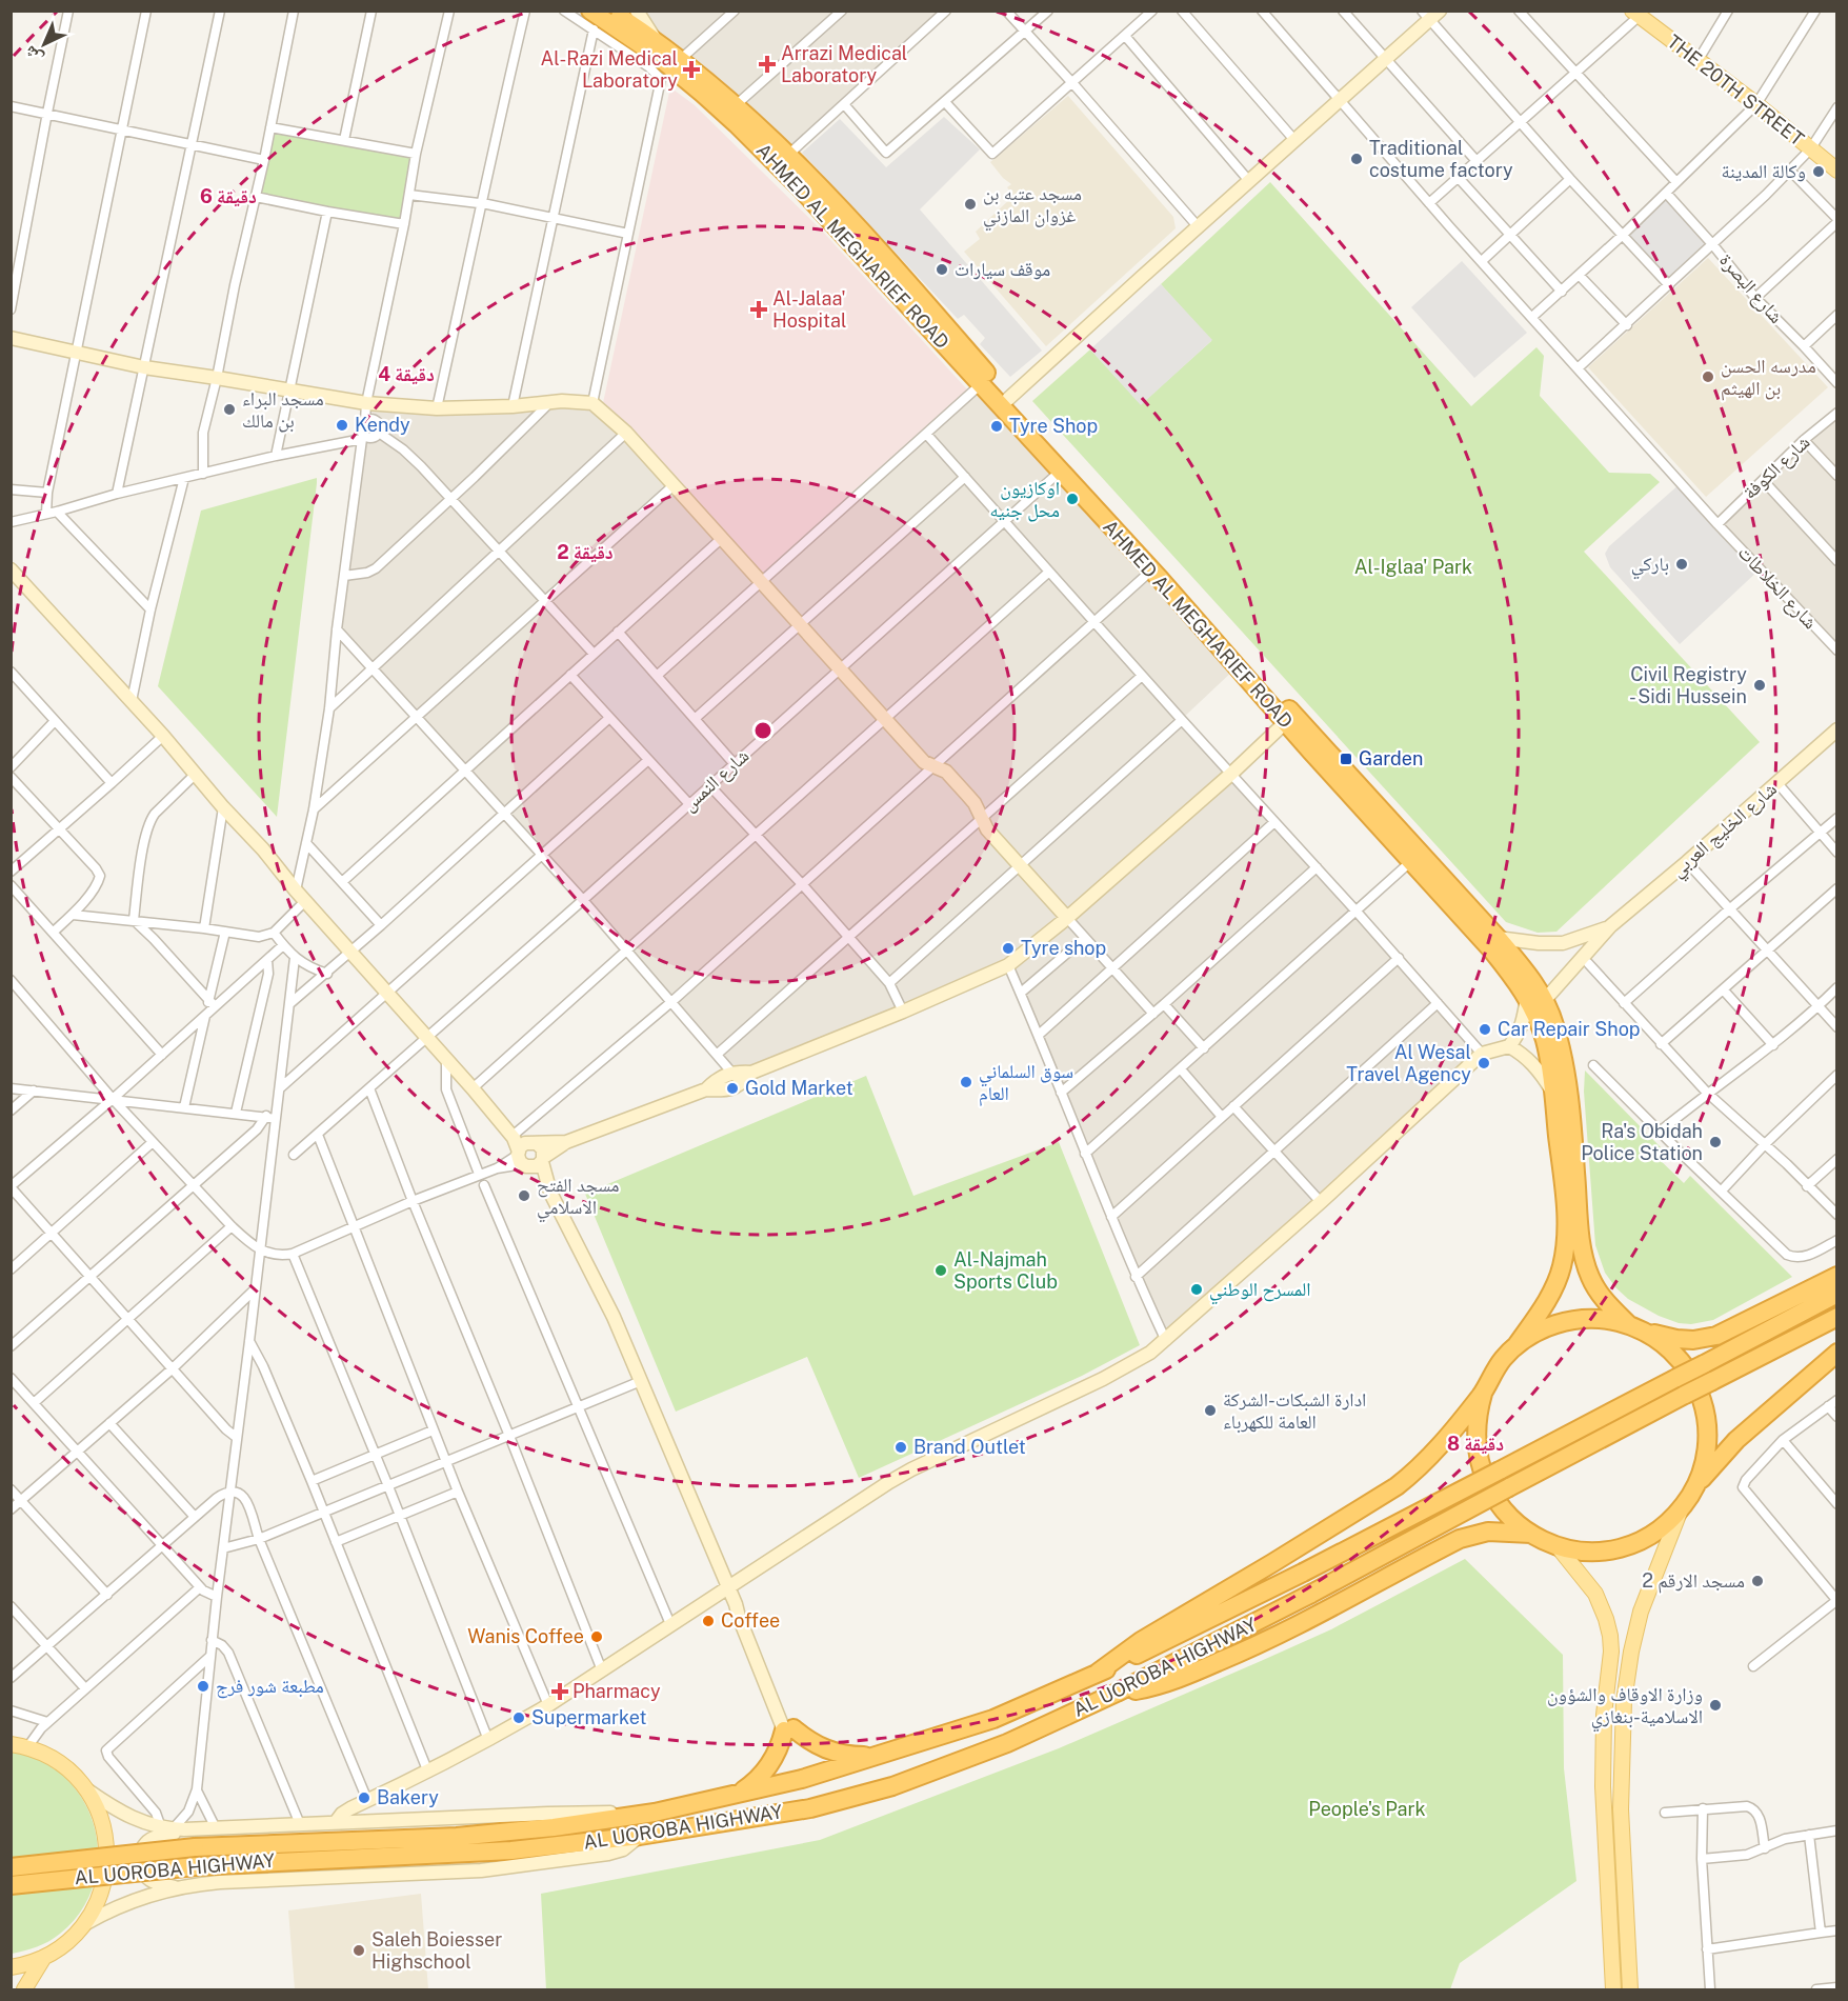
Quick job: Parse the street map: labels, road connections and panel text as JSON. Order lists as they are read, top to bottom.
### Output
{
  "streets": {
    "highway": ["AHMED AL MEGHARIEF ROAD", "AL UOROBA HIGHWAY"],
    "main road": ["THE 20TH STREET"],
    "street": [
      "شارع البصرة",
      "شارع الكوفة",
      "شارع الخلاطات",
      "شارع النمس",
      "شارع الخليج العربي"
    ]
  },
  "crossings": [
    ["AHMED AL MEGHARIEF ROAD", "شارع النمس"],
    ["AHMED AL MEGHARIEF ROAD", "شارع الخليج العربي"],
    ["شارع الكوفة", "شارع الخلاطات"]
  ],
  "parks": ["Al-Iglaa' Park", "People's Park"],
  "places": {
    "health": [
      "Arrazi Medical Laboratory",
      "Al-Razi Medical Laboratory",
      "Al-Jalaa' Hospital",
      "Pharmacy"
    ],
    "other": [
      "Traditional costume factory",
      "وكالة المدينة",
      "مسجد عتبه بن غزوان المازني",
      "موقف سيارات",
      "مدرسه الحسن بن الهيثم",
      "مسجد البراء بن مالك",
      "Kendy",
      "Tyre Shop",
      "اوكازيون محل جنيه",
      "باركي",
      "Civil Registry - Sidi Hussein",
      "Tyre shop",
      "Car Repair Shop",
      "Al Wesal Travel Agency",
      "سوق السلماني العام",
      "Gold Market",
      "Ra's Obidah Police Station",
      "مسجد الفتح الاسلامي",
      "Al-Najmah Sports Club",
      "المسرح الوطني",
      "ادارة الشبكات-الشركة العامة للكهرباء",
      "Brand Outlet",
      "مسجد الارقم 2",
      "Coffee",
      "Wanis Coffee",
      "مطبعة شور فرج",
      "وزارة الاوقاف والشؤون الاسلامية-بنغازي",
      "Supermarket",
      "Bakery",
      "Saleh Boiesser Highschool"
    ],
    "transit": ["Garden"]
  },
  "north": "bottom left",
  "rings": [
    "6 دقيقة",
    "4 دقيقة",
    "2 دقيقة",
    "8 دقيقة"
  ]
}
